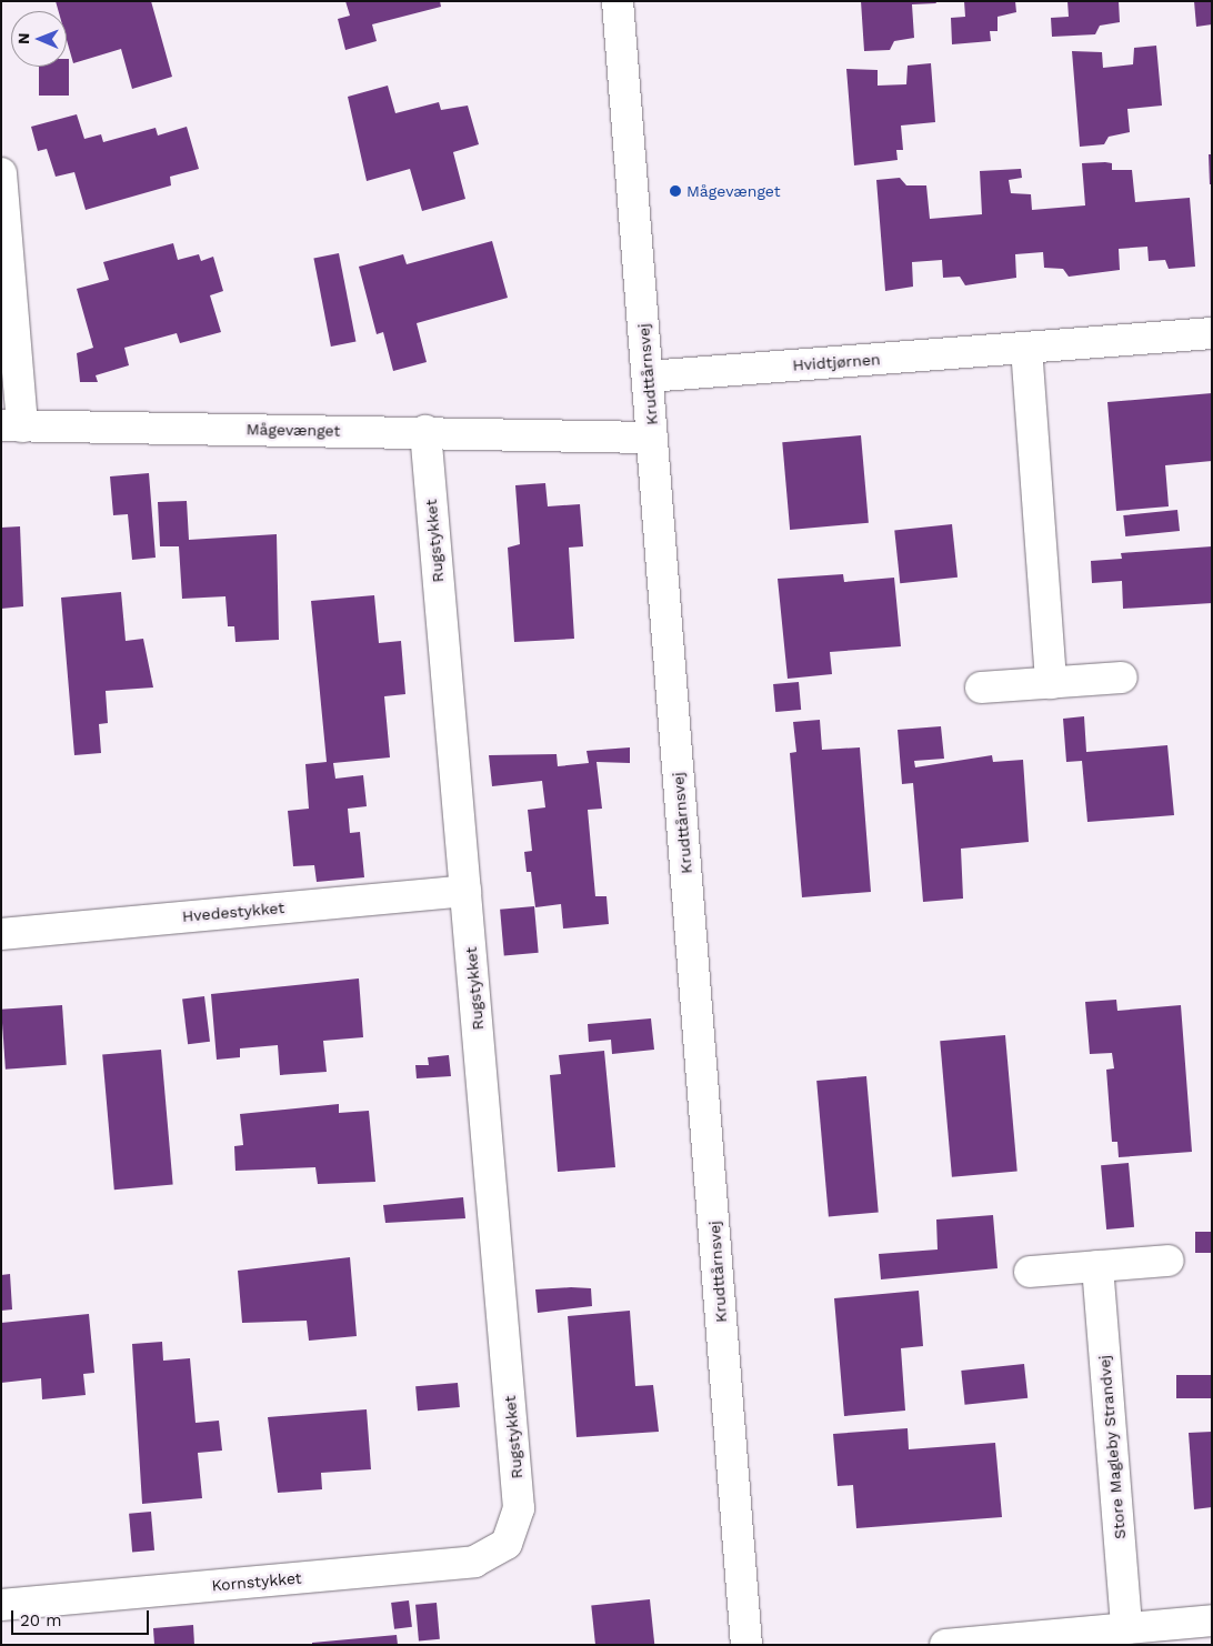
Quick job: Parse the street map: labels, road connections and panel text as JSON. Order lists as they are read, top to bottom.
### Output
{
  "streets": {
    "street": [
      "Hvidtjørnen",
      "Krudttårnsvej",
      "Mågevænget",
      "Rugstykket",
      "Hvedestykket",
      "Store Magleby Strandvej",
      "Kornstykket"
    ]
  },
  "crossings": [
    ["Hvidtjørnen", "Krudttårnsvej"],
    ["Krudttårnsvej", "Mågevænget"],
    ["Mågevænget", "Rugstykket"],
    ["Rugstykket", "Hvedestykket"],
    ["Rugstykket", "Kornstykket"]
  ],
  "places": ["Mågevænget"],
  "scale_bar": "20 m",
  "north": "left"
}
